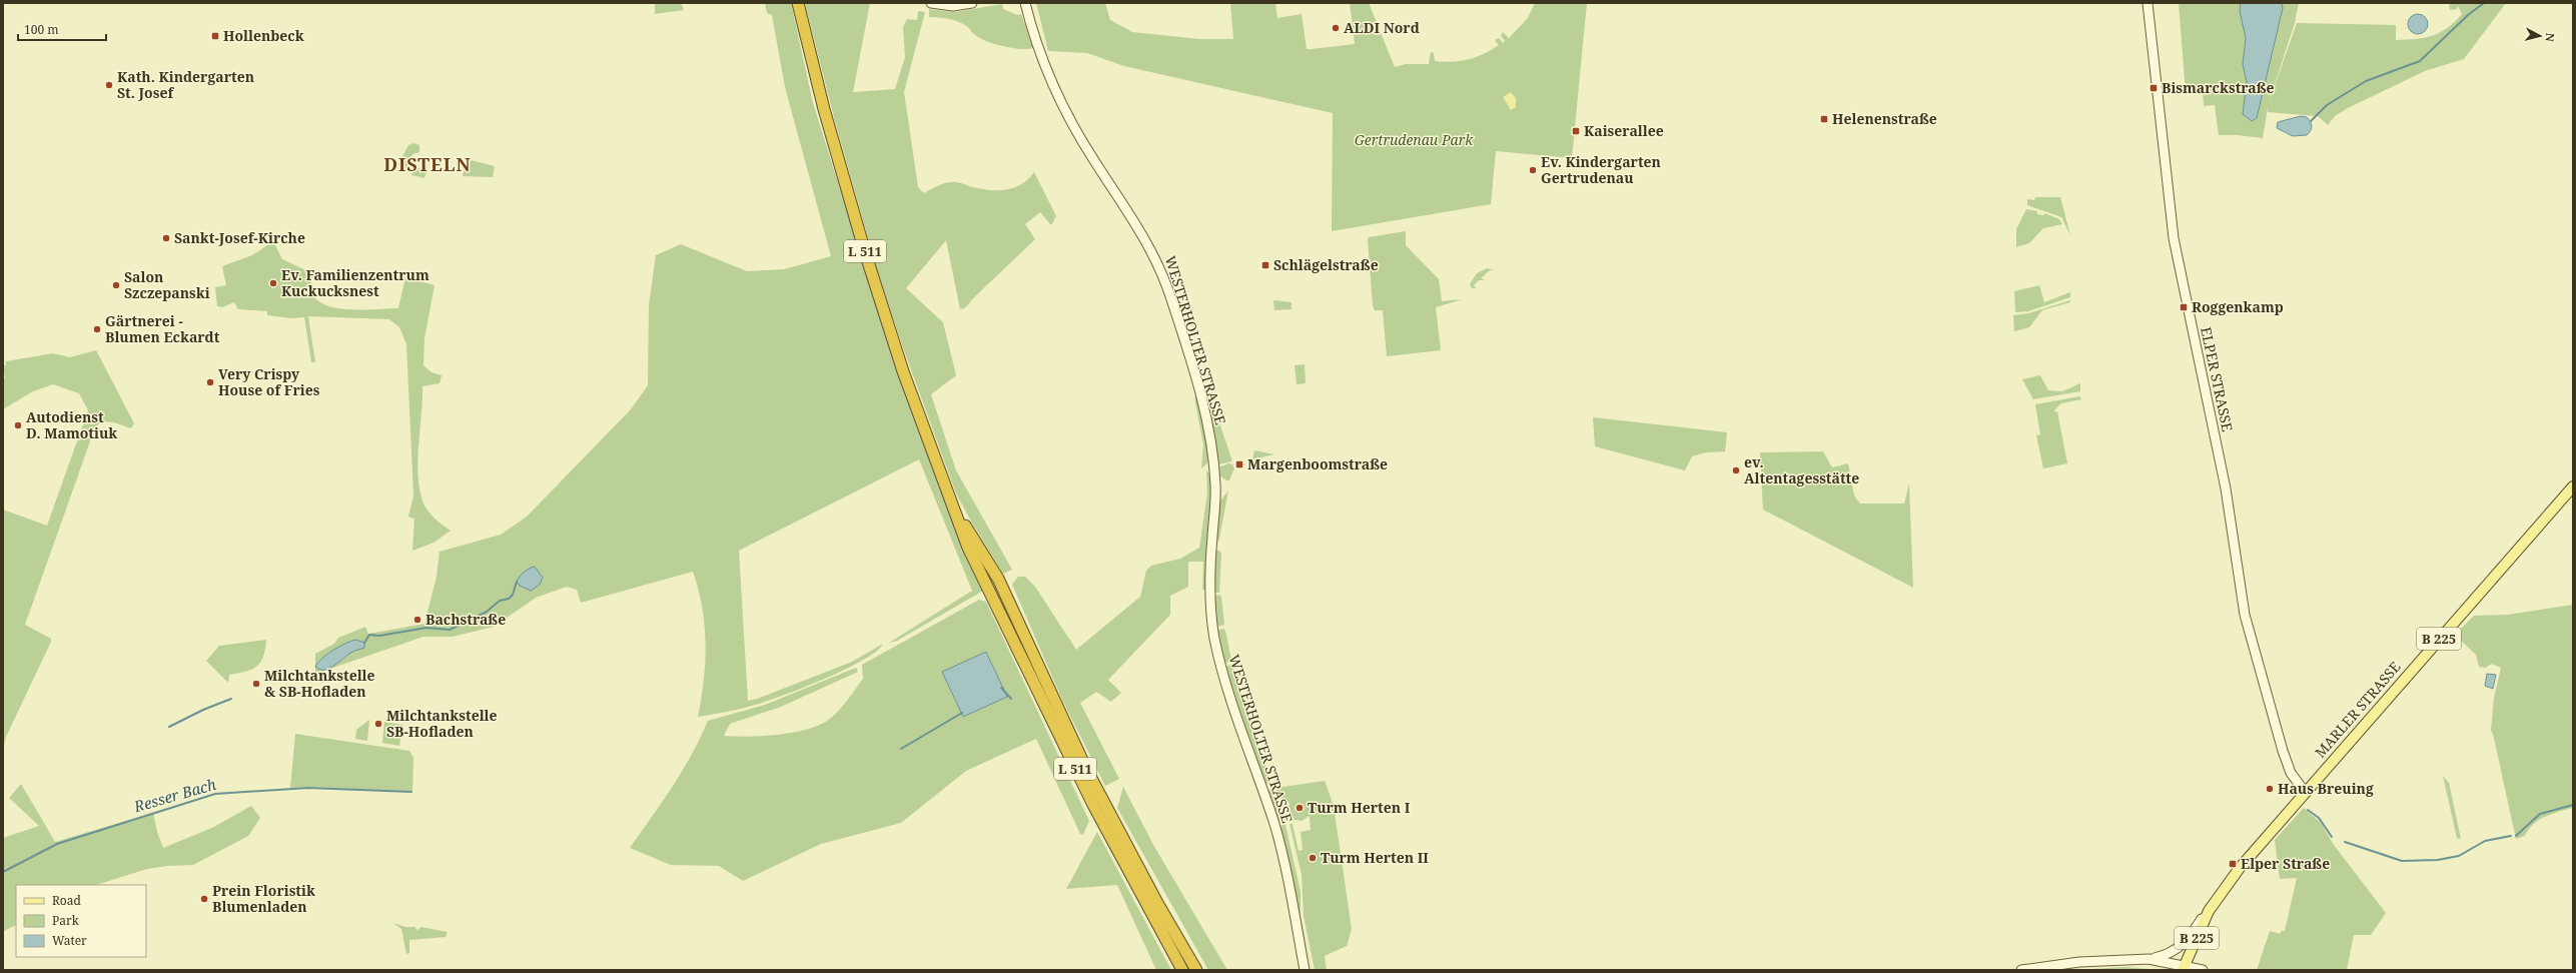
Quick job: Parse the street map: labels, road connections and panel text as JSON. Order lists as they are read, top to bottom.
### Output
{
  "streets": {
    "highway": ["L 511"],
    "main road": ["B 225", "MARLER STRASSE"],
    "street": ["WESTERHOLTER STRASSE", "ELPER STRASSE"]
  },
  "crossings": [
    ["ELPER STRASSE", "MARLER STRASSE"]
  ],
  "districts": ["DISTELN"],
  "water": ["Resser Bach"],
  "parks": ["Gertrudenau Park"],
  "places": {
    "other": [
      "ALDI Nord",
      "Kath. Kindergarten St. Josef",
      "Ev. Kindergarten Gertrudenau",
      "Sankt-Josef-Kirche",
      "Ev. Familienzentrum Kuckucksnest",
      "Salon Szczepanski",
      "Gärtnerei - Blumen Eckardt",
      "Very Crispy House of Fries",
      "Autodienst D. Mamotiuk",
      "ev. Altentagesstätte",
      "Bachstraße",
      "Milchtankstelle & SB-Hofladen",
      "Milchtankstelle SB-Hofladen",
      "Haus Breuing",
      "Turm Herten I",
      "Turm Herten II",
      "Prein Floristik Blumenladen"
    ],
    "transit": [
      "Hollenbeck",
      "Bismarckstraße",
      "Helenenstraße",
      "Kaiserallee",
      "Schlägelstraße",
      "Roggenkamp",
      "Margenboomstraße",
      "Elper Straße"
    ]
  },
  "legend": ["Road", "Park", "Water"],
  "scale_bar": "100 m",
  "north": "right"
}
